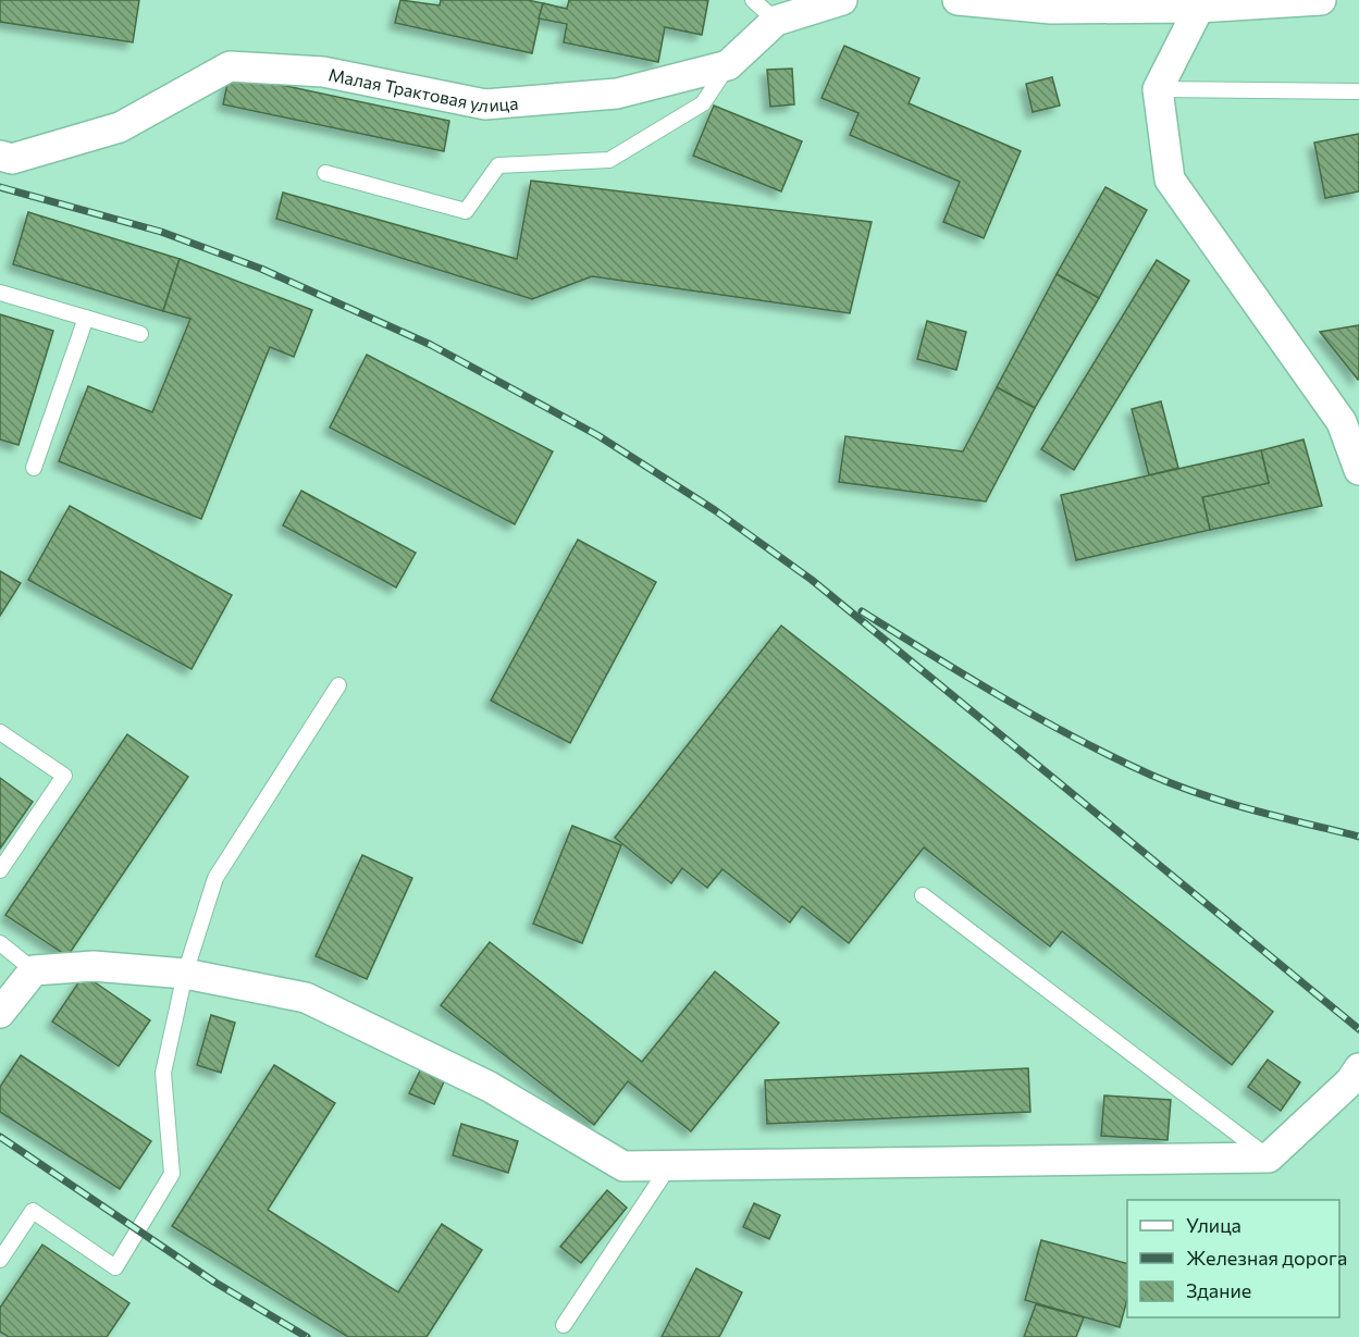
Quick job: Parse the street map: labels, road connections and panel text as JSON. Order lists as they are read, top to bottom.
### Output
{
  "streets": {
    "street": ["Малая Трактовая улица"]
  },
  "legend": ["Улица", "Железная дорога", "Здание"]
}
